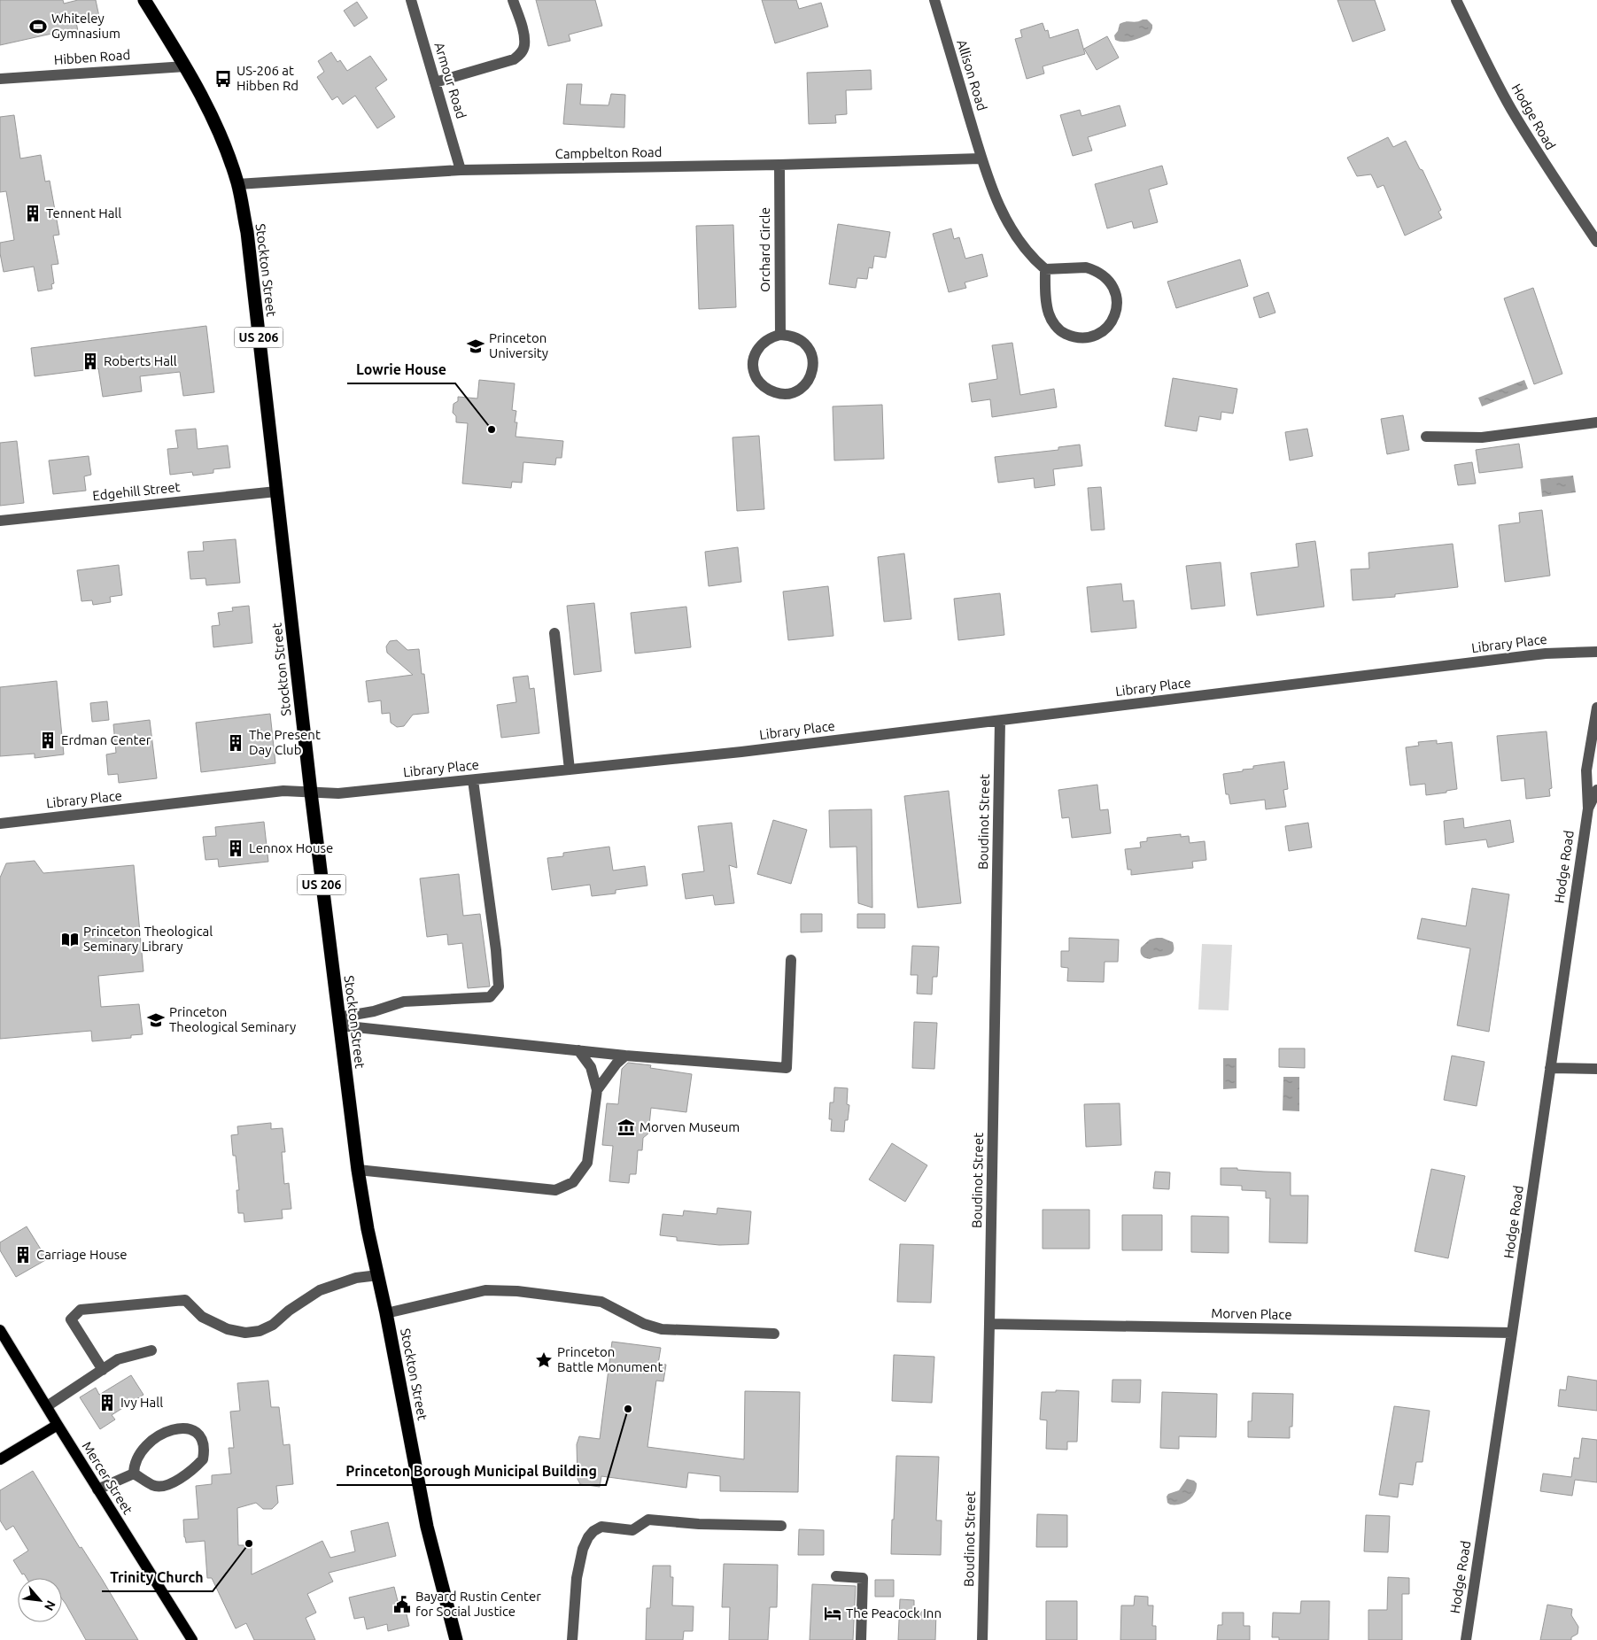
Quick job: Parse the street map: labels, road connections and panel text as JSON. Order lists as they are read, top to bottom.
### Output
{
  "streets": {
    "highway": ["Stockton Street", "US 206"],
    "main road": ["Mercer Street"],
    "street": [
      "Hibben Road",
      "Allison Road",
      "Armour Road",
      "Hodge Road",
      "Campbelton Road",
      "Orchard Circle",
      "Edgehill Street",
      "Library Place",
      "Boudinot Street",
      "Morven Place"
    ]
  },
  "crossings": [
    ["Hibben Road", "Stockton Street"],
    ["Allison Road", "Campbelton Road"],
    ["Armour Road", "Campbelton Road"],
    ["Hodge Road", "Morven Place"],
    ["Campbelton Road", "Orchard Circle"],
    ["Campbelton Road", "Stockton Street"],
    ["Stockton Street", "Edgehill Street"],
    ["Stockton Street", "Library Place"],
    ["Library Place", "Boudinot Street"],
    ["Boudinot Street", "Morven Place"]
  ],
  "places": {
    "sports": ["Whiteley Gymnasium"],
    "bus stop": ["US-206 at Hibben Rd"],
    "building": [
      "Tennent Hall",
      "Roberts Hall",
      "Erdman Center",
      "The Present Day Club",
      "Lennox House",
      "Carriage House",
      "Ivy Hall"
    ],
    "school or university": ["Princeton University", "Princeton Theological Seminary"],
    "other": ["Lowrie House", "Princeton Borough Municipal Building", "Trinity Church"],
    "library": ["Princeton Theological Seminary Library"],
    "museum": ["Morven Museum"],
    "place": ["Princeton Battle Monument"],
    "public building": ["Bayard Rustin Center for Social Justice"],
    "hotel": ["The Peacock Inn"]
  },
  "north": "bottom right"
}
